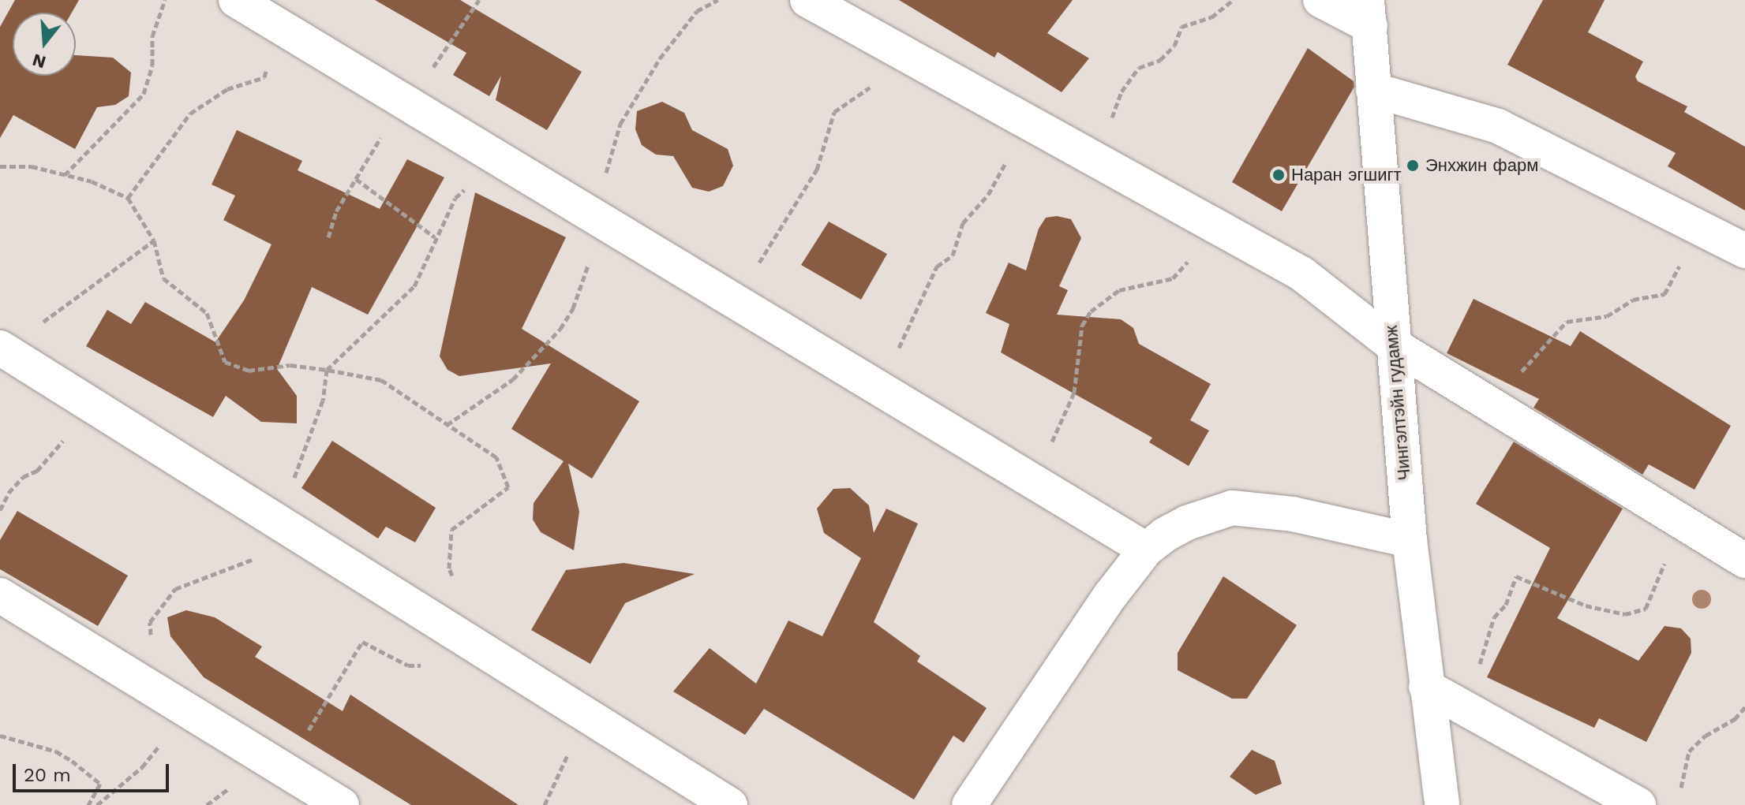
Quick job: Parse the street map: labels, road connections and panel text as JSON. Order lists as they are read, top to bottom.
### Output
{
  "streets": {
    "street": ["Чингэлтэйн гудамж"]
  },
  "places": ["Энхжин фарм", "Наран эгшигт"],
  "scale_bar": "20 m",
  "north": "bottom"
}
